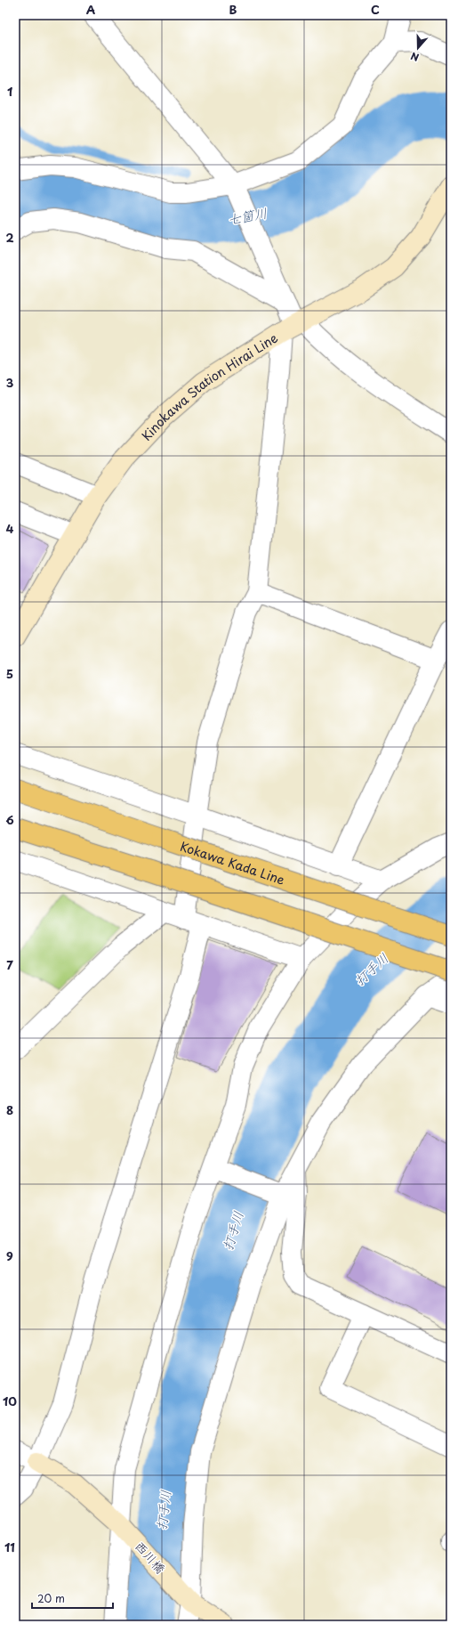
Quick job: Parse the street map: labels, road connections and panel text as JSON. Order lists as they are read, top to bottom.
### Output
{
  "streets": {
    "main road": ["Kinokawa Station Hirai Line", "Kokawa Kada Line", "西川橋"]
  },
  "water": ["七箇川", "打手川"],
  "scale_bar": "20 m",
  "north": "bottom",
  "grid": {
    "columns": ["A", "B", "C"],
    "rows": [
      "1",
      "2",
      "3",
      "4",
      "5",
      "6",
      "7",
      "8",
      "9",
      "10",
      "11"
    ]
  }
}
